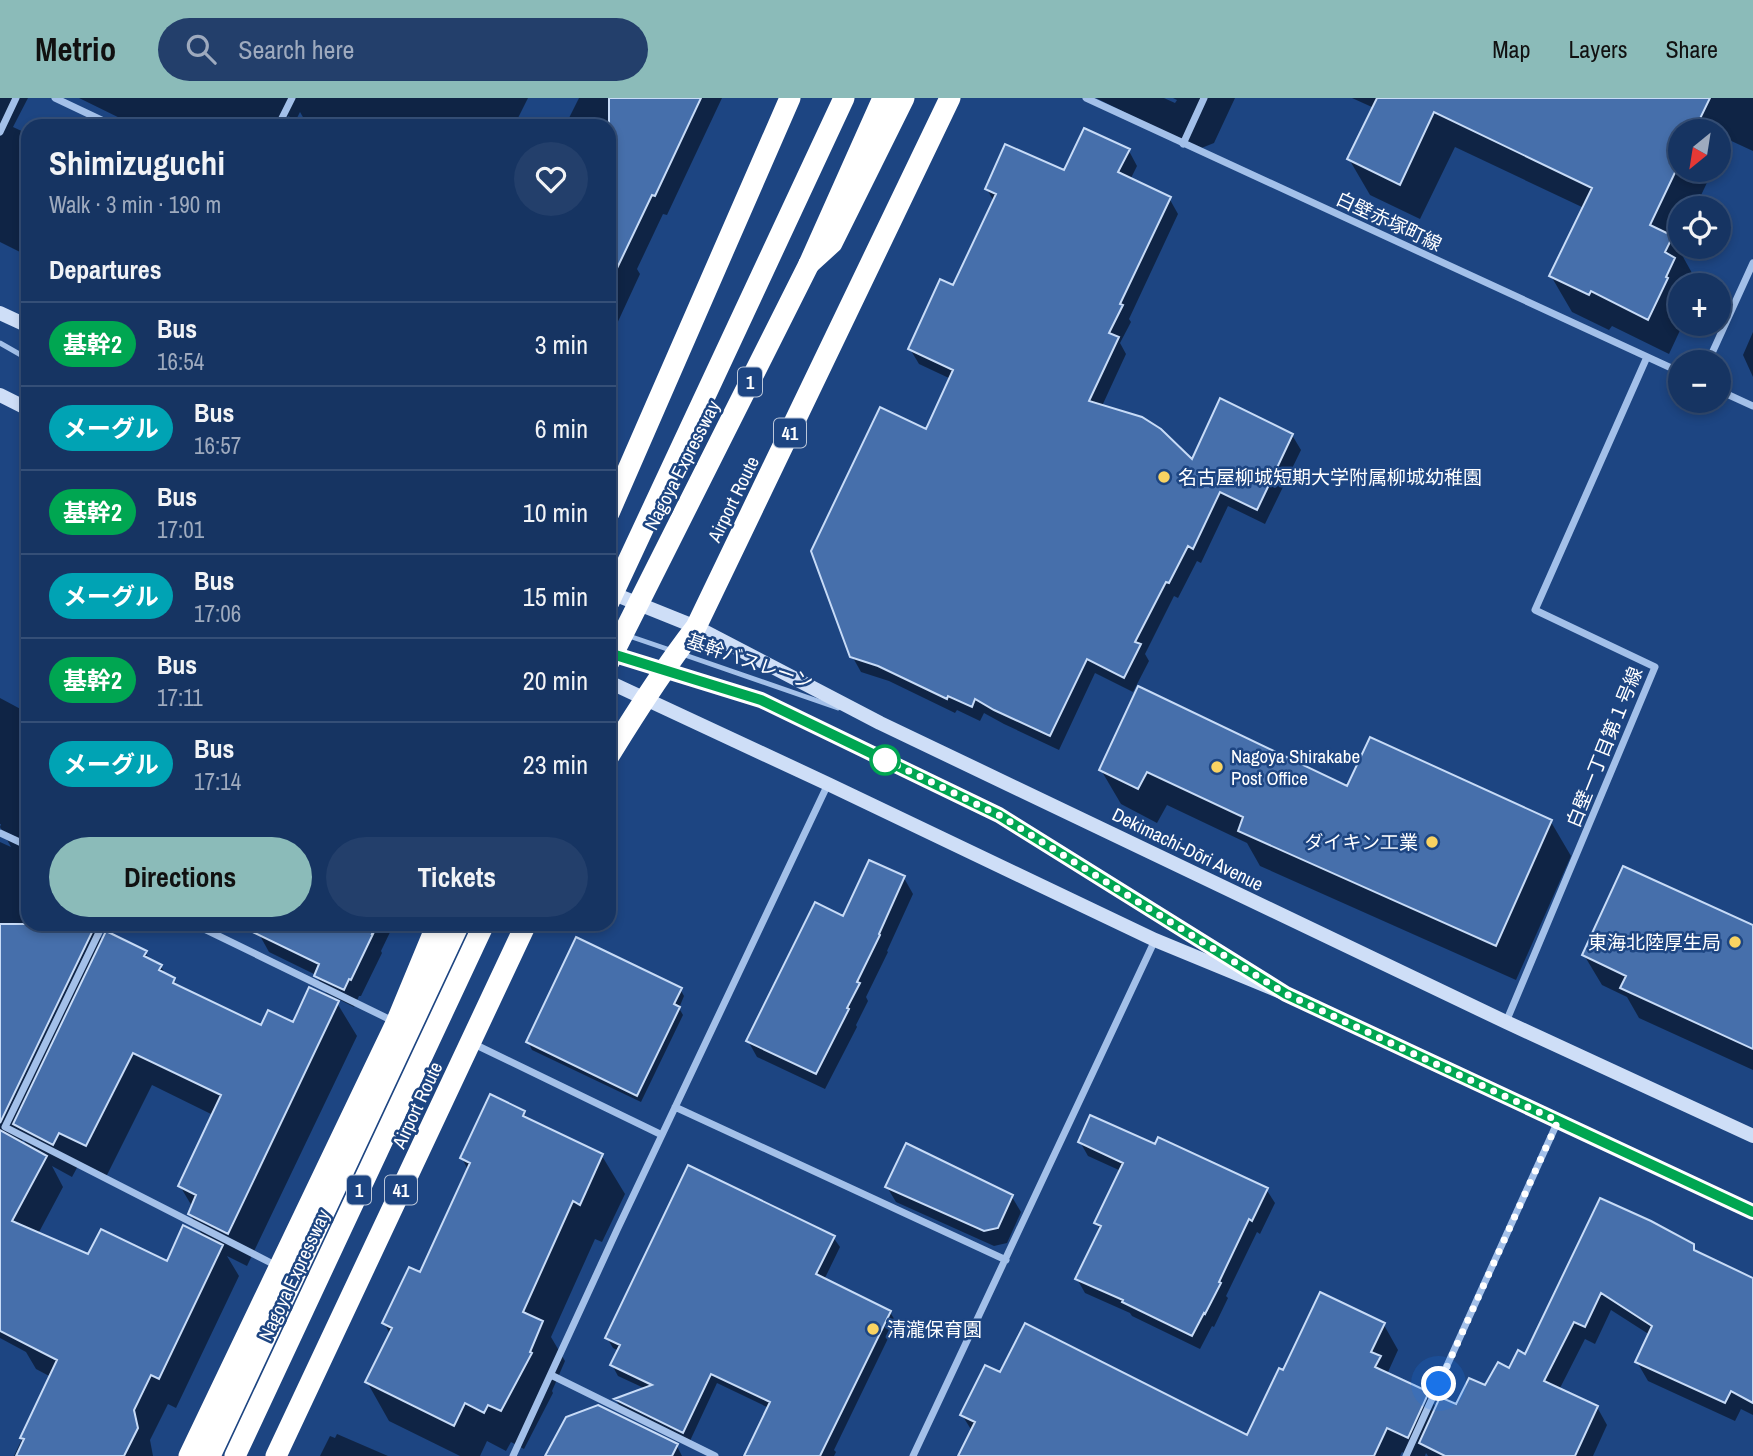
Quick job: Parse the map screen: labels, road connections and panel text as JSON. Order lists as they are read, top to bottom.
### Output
{
  "streets": {
    "highway": [
      "1",
      "41",
      "Nagoya Expressway",
      "Airport Route"
    ],
    "main road": ["Dekimachi-Dōri Avenue"],
    "street": ["白壁赤塚町線", "白壁一丁目第１号線"],
    "lane": ["基幹バスレーン"]
  },
  "crossings": [
    ["白壁赤塚町線", "白壁一丁目第１号線"],
    ["Airport Route", "基幹バスレーン"],
    ["Airport Route", "Dekimachi-Dōri Avenue"],
    ["基幹バスレーン", "Dekimachi-Dōri Avenue"],
    ["白壁一丁目第１号線", "Dekimachi-Dōri Avenue"]
  ],
  "places": [
    "名古屋柳城短期大学附属柳城幼稚園",
    "Nagoya Shirakabe Post Office",
    "ダイキン工業",
    "東海北陸厚生局",
    "清瀧保育園"
  ],
  "lines": ["bus line 基幹2"],
  "north": "bottom left",
  "page": {
    "header": "Metrio",
    "search": "Search here",
    "nav": ["Map", "Layers", "Share"],
    "map_buttons": ["+", "−"],
    "heading": [
      ["Shimizuguchi", "Walk · 3 min · 190 m"],
      "Departures"
    ],
    "list": [
      {
        "mark": "基幹2",
        "name": "Bus",
        "note": "16:54",
        "value": "3 min"
      },
      {
        "mark": "メーグル",
        "name": "Bus",
        "note": "16:57",
        "value": "6 min"
      },
      {
        "mark": "基幹2",
        "name": "Bus",
        "note": "17:01",
        "value": "10 min"
      },
      {
        "mark": "メーグル",
        "name": "Bus",
        "note": "17:06",
        "value": "15 min"
      },
      {
        "mark": "基幹2",
        "name": "Bus",
        "note": "17:11",
        "value": "20 min"
      },
      {
        "mark": "メーグル",
        "name": "Bus",
        "note": "17:14",
        "value": "23 min"
      }
    ],
    "buttons": ["Directions", "Tickets"]
  }
}
